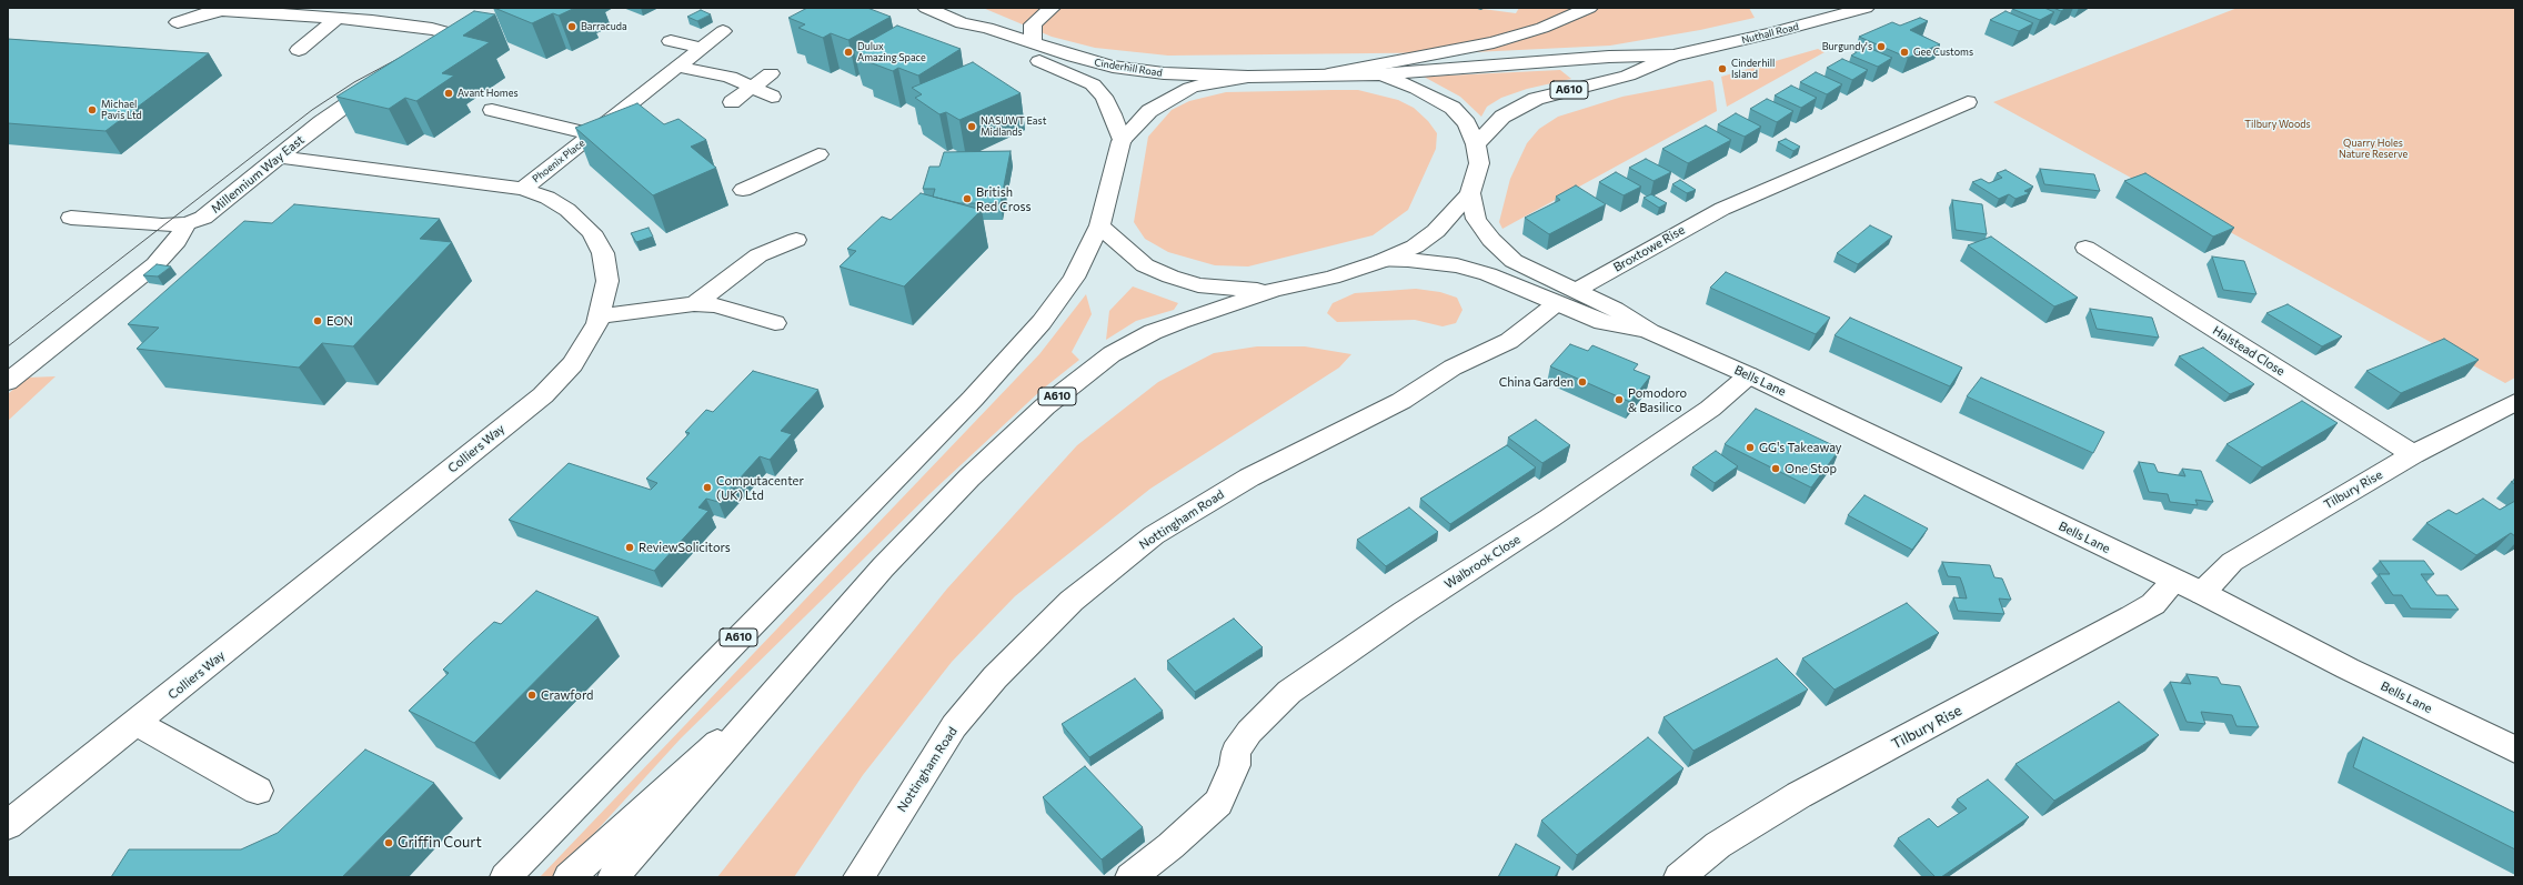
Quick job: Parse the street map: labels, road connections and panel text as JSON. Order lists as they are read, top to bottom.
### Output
{
  "streets": {
    "main road": [
      "Nuthall Road",
      "Cinderhill Road",
      "A610",
      "Phoenix Place",
      "Millennium Way East",
      "Broxtowe Rise",
      "Halstead Close",
      "Bells Lane",
      "Colliers Way",
      "Tilbury Rise",
      "Nottingham Road",
      "Walbrook Close"
    ]
  },
  "crossings": [
    ["Nuthall Road", "A610"],
    ["Cinderhill Road", "A610"],
    ["A610", "Bells Lane"],
    ["Phoenix Place", "Colliers Way"],
    ["Millennium Way East", "Colliers Way"],
    ["Broxtowe Rise", "Bells Lane"],
    ["Broxtowe Rise", "Nottingham Road"],
    ["Halstead Close", "Tilbury Rise"],
    ["Bells Lane", "Tilbury Rise"],
    ["Bells Lane", "Nottingham Road"],
    ["Bells Lane", "Walbrook Close"]
  ],
  "parks": ["Tilbury Woods", "Quarry Holes Nature Reserve"],
  "places": [
    "Barracuda",
    "Burgundy's",
    "Dulux Amazing Space",
    "Gee Customs",
    "Cinderhill Island",
    "Avant Homes",
    "Michael Pavis Ltd",
    "NASUWT East Midlands",
    "British Red Cross",
    "EON",
    "China Garden",
    "Pomodoro & Basilico",
    "GG's Takeaway",
    "One Stop",
    "Computacenter (UK) Ltd",
    "ReviewSolicitors",
    "Crawford",
    "Griffin Court"
  ]
}
